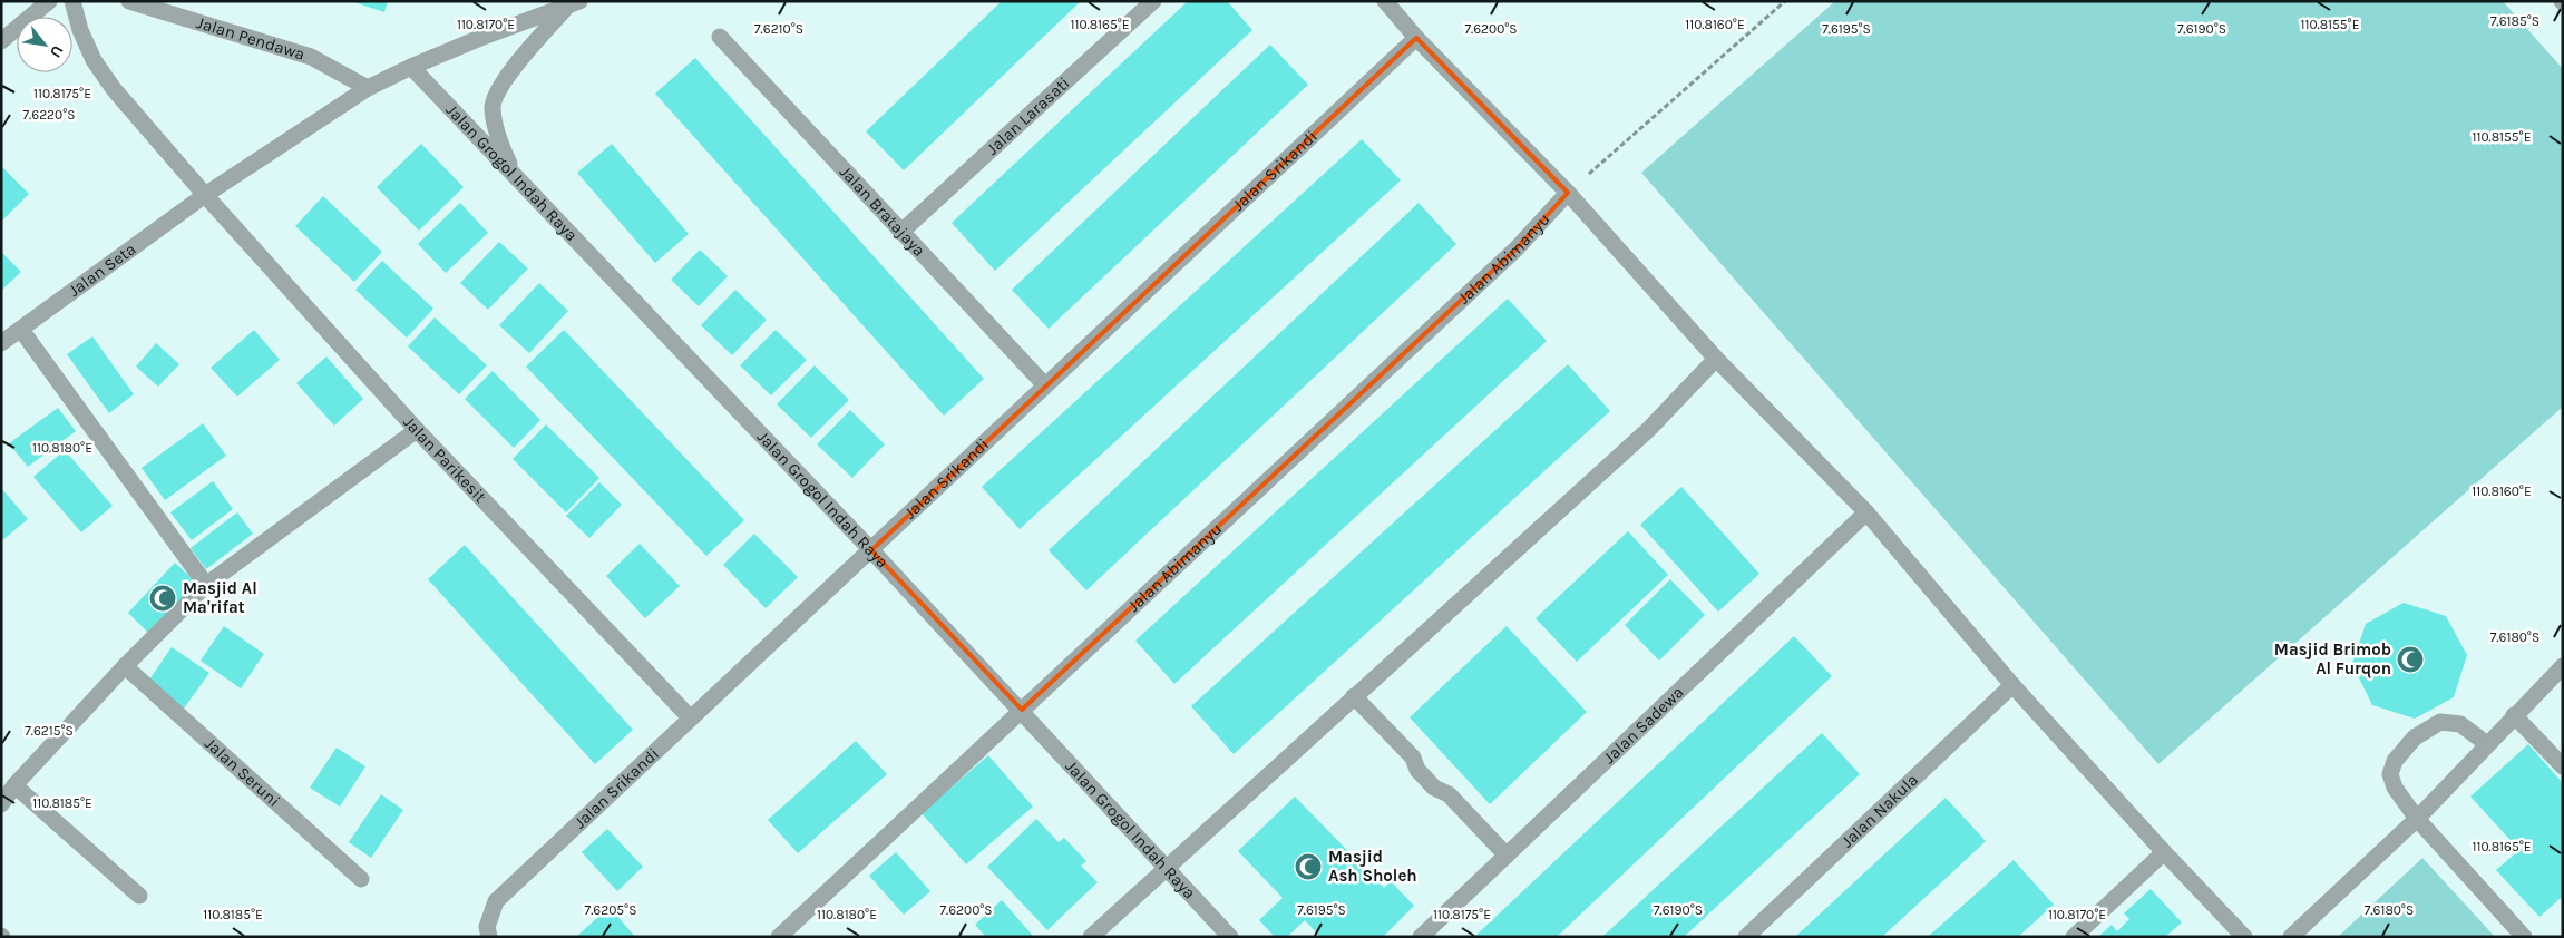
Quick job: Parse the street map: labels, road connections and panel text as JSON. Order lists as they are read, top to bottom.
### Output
{
  "streets": {
    "street": [
      "Jalan Pendawa",
      "Jalan Larasati",
      "Jalan Srikandi",
      "Jalan Grogol Indah Raya",
      "Jalan Bratajaya",
      "Jalan Abimanyu",
      "Jalan Seta",
      "Jalan Parikesit",
      "Jalan Sadewa",
      "Jalan Seruni",
      "Jalan Nakula"
    ]
  },
  "crossings": [
    ["Jalan Pendawa", "Jalan Seta"],
    ["Jalan Larasati", "Jalan Bratajaya"],
    ["Jalan Srikandi", "Jalan Grogol Indah Raya"],
    ["Jalan Srikandi", "Jalan Bratajaya"],
    ["Jalan Srikandi", "Jalan Parikesit"],
    ["Jalan Grogol Indah Raya", "Jalan Abimanyu"],
    ["Jalan Grogol Indah Raya", "Jalan Seta"],
    ["Jalan Seta", "Jalan Parikesit"]
  ],
  "places": {
    "mosque": ["Masjid Al Ma'rifat", "Masjid Brimob Al Furqon", "Masjid Ash Sholeh"]
  },
  "north": "bottom right",
  "coordinates": [
    "7.6185°S",
    "110.8155°E",
    "110.8170°E",
    "110.8165°E",
    "110.8160°E",
    "7.6210°S",
    "7.6200°S",
    "7.6195°S",
    "7.6190°S",
    "110.8175°E",
    "7.6220°S",
    "110.8180°E",
    "7.6180°S",
    "7.6215°S",
    "110.8185°E",
    "7.6205°S"
  ]
}
